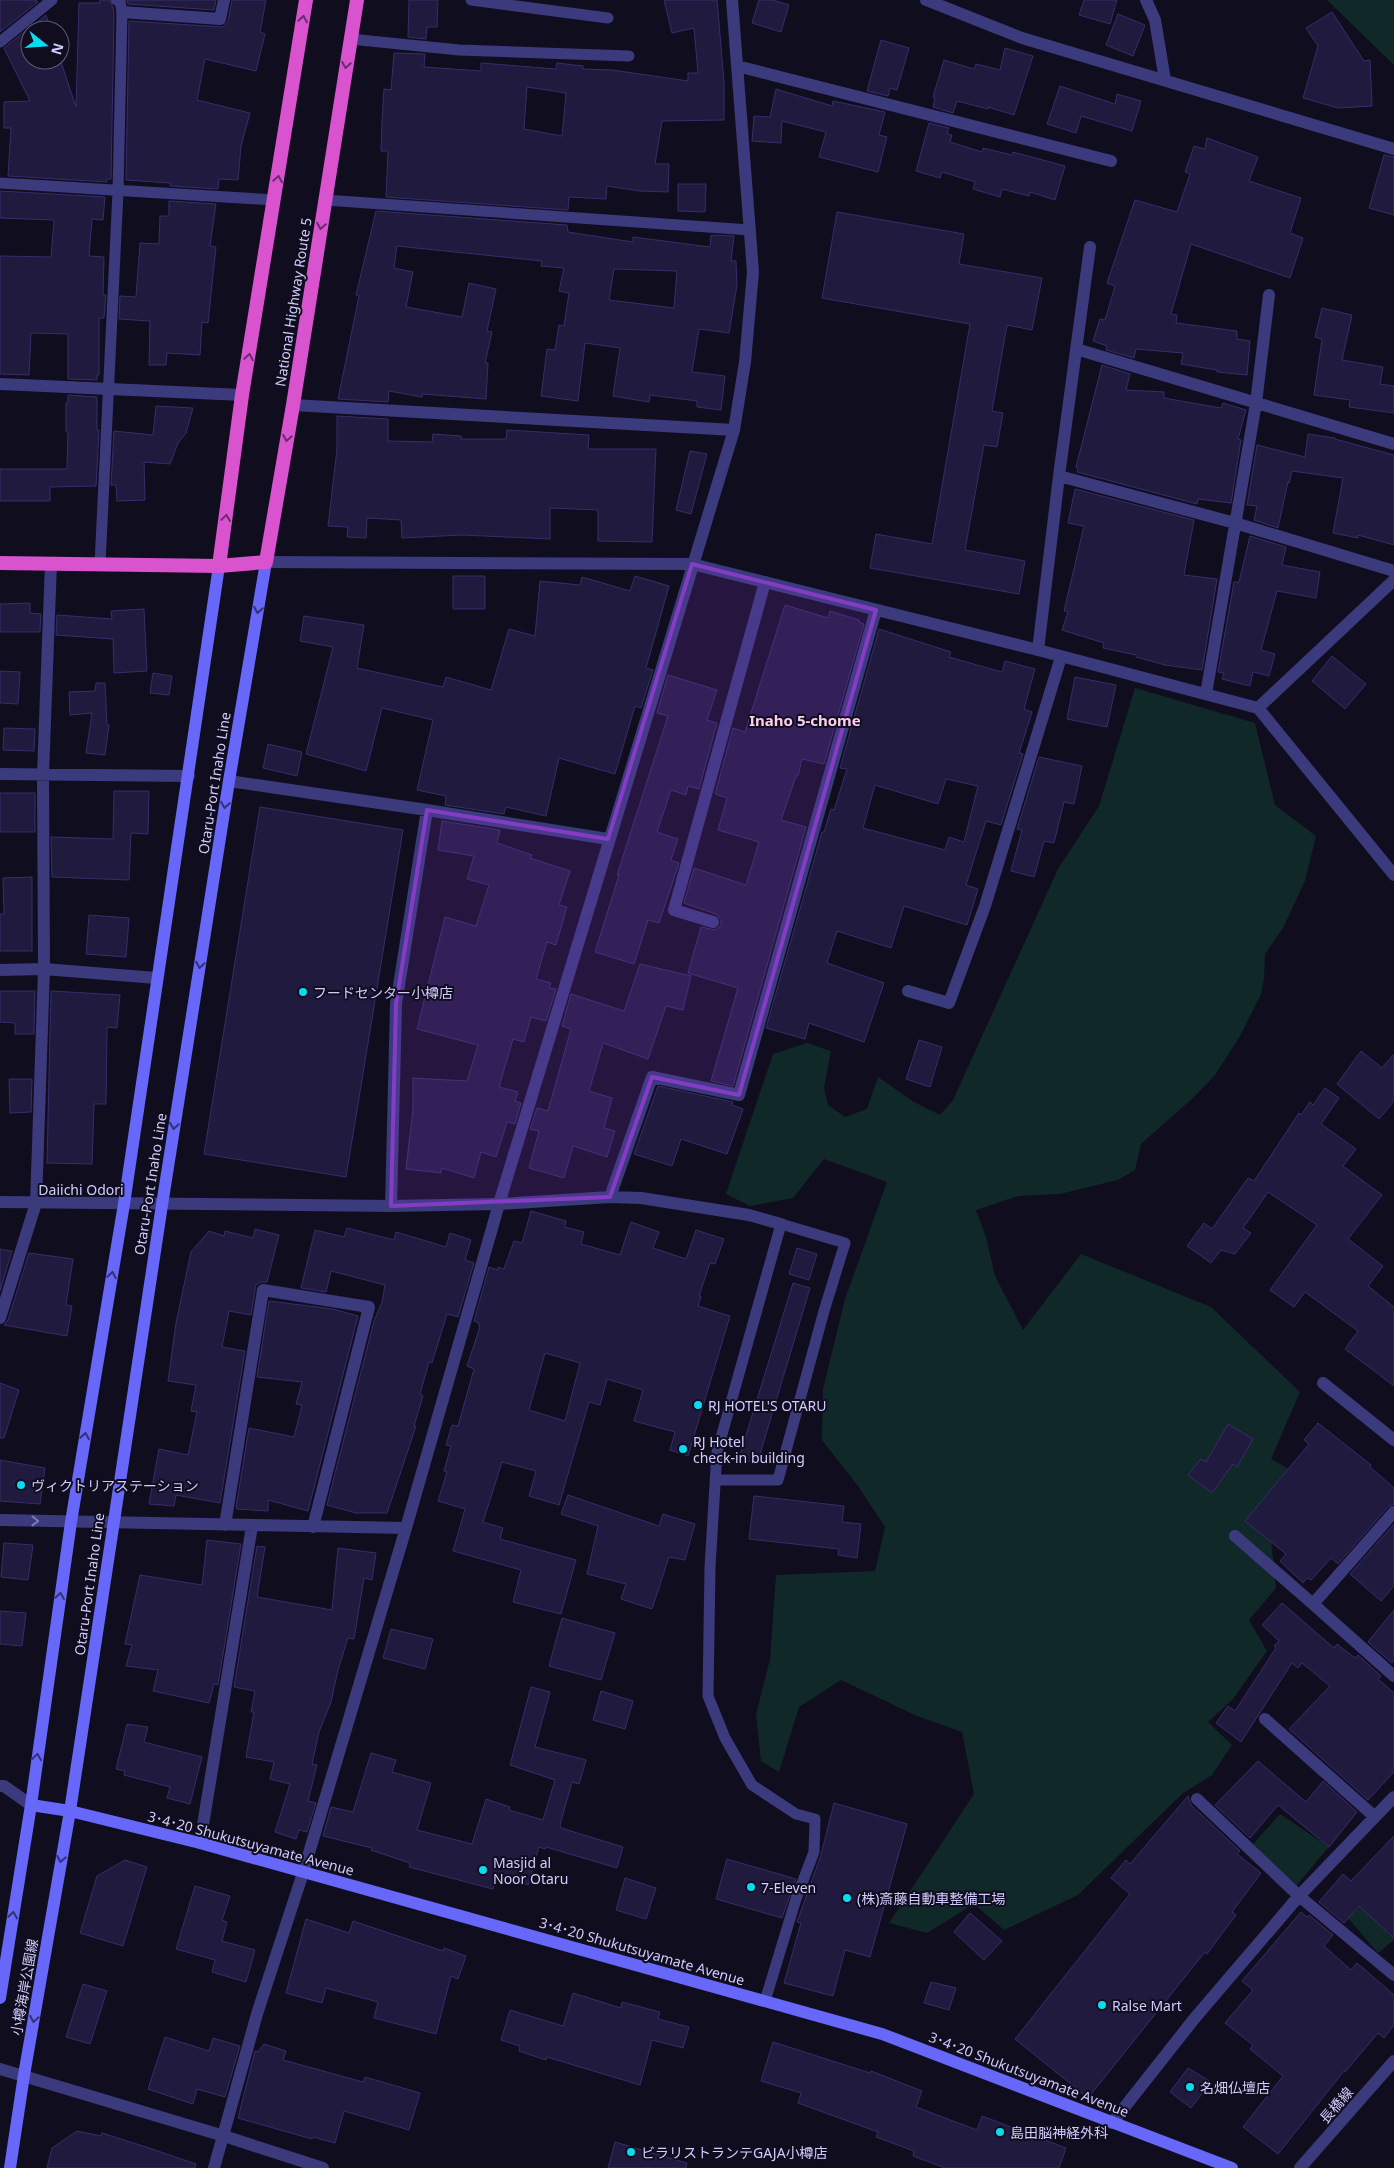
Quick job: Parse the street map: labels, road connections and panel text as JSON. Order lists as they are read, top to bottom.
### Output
{
  "streets": {
    "highway": ["National Highway Route 5"],
    "main road": ["Otaru-Port Inaho Line", "3･4･20 Shukutsuyamate Avenue", "小樽海岸公園線"],
    "street": ["Daiichi Odori", "長橋線"]
  },
  "crossings": [
    ["National Highway Route 5", "Otaru-Port Inaho Line"],
    ["Otaru-Port Inaho Line", "Daiichi Odori"],
    ["Otaru-Port Inaho Line", "3･4･20 Shukutsuyamate Avenue"],
    ["Otaru-Port Inaho Line", "小樽海岸公園線"],
    ["3･4･20 Shukutsuyamate Avenue", "小樽海岸公園線"]
  ],
  "districts": ["Inaho 5-chome"],
  "places": [
    "フードセンター小樽店",
    "RJ HOTEL'S OTARU",
    "RJ Hotel check-in building",
    "ヴィクトリアステーション",
    "Masjid al Noor Otaru",
    "7-Eleven",
    "(株)斎藤自動車整備工場",
    "Ralse Mart",
    "名畑仏壇店",
    "島田脳神経外科",
    "ビラリストランテGAJA小樽店"
  ],
  "north": "right"
}
